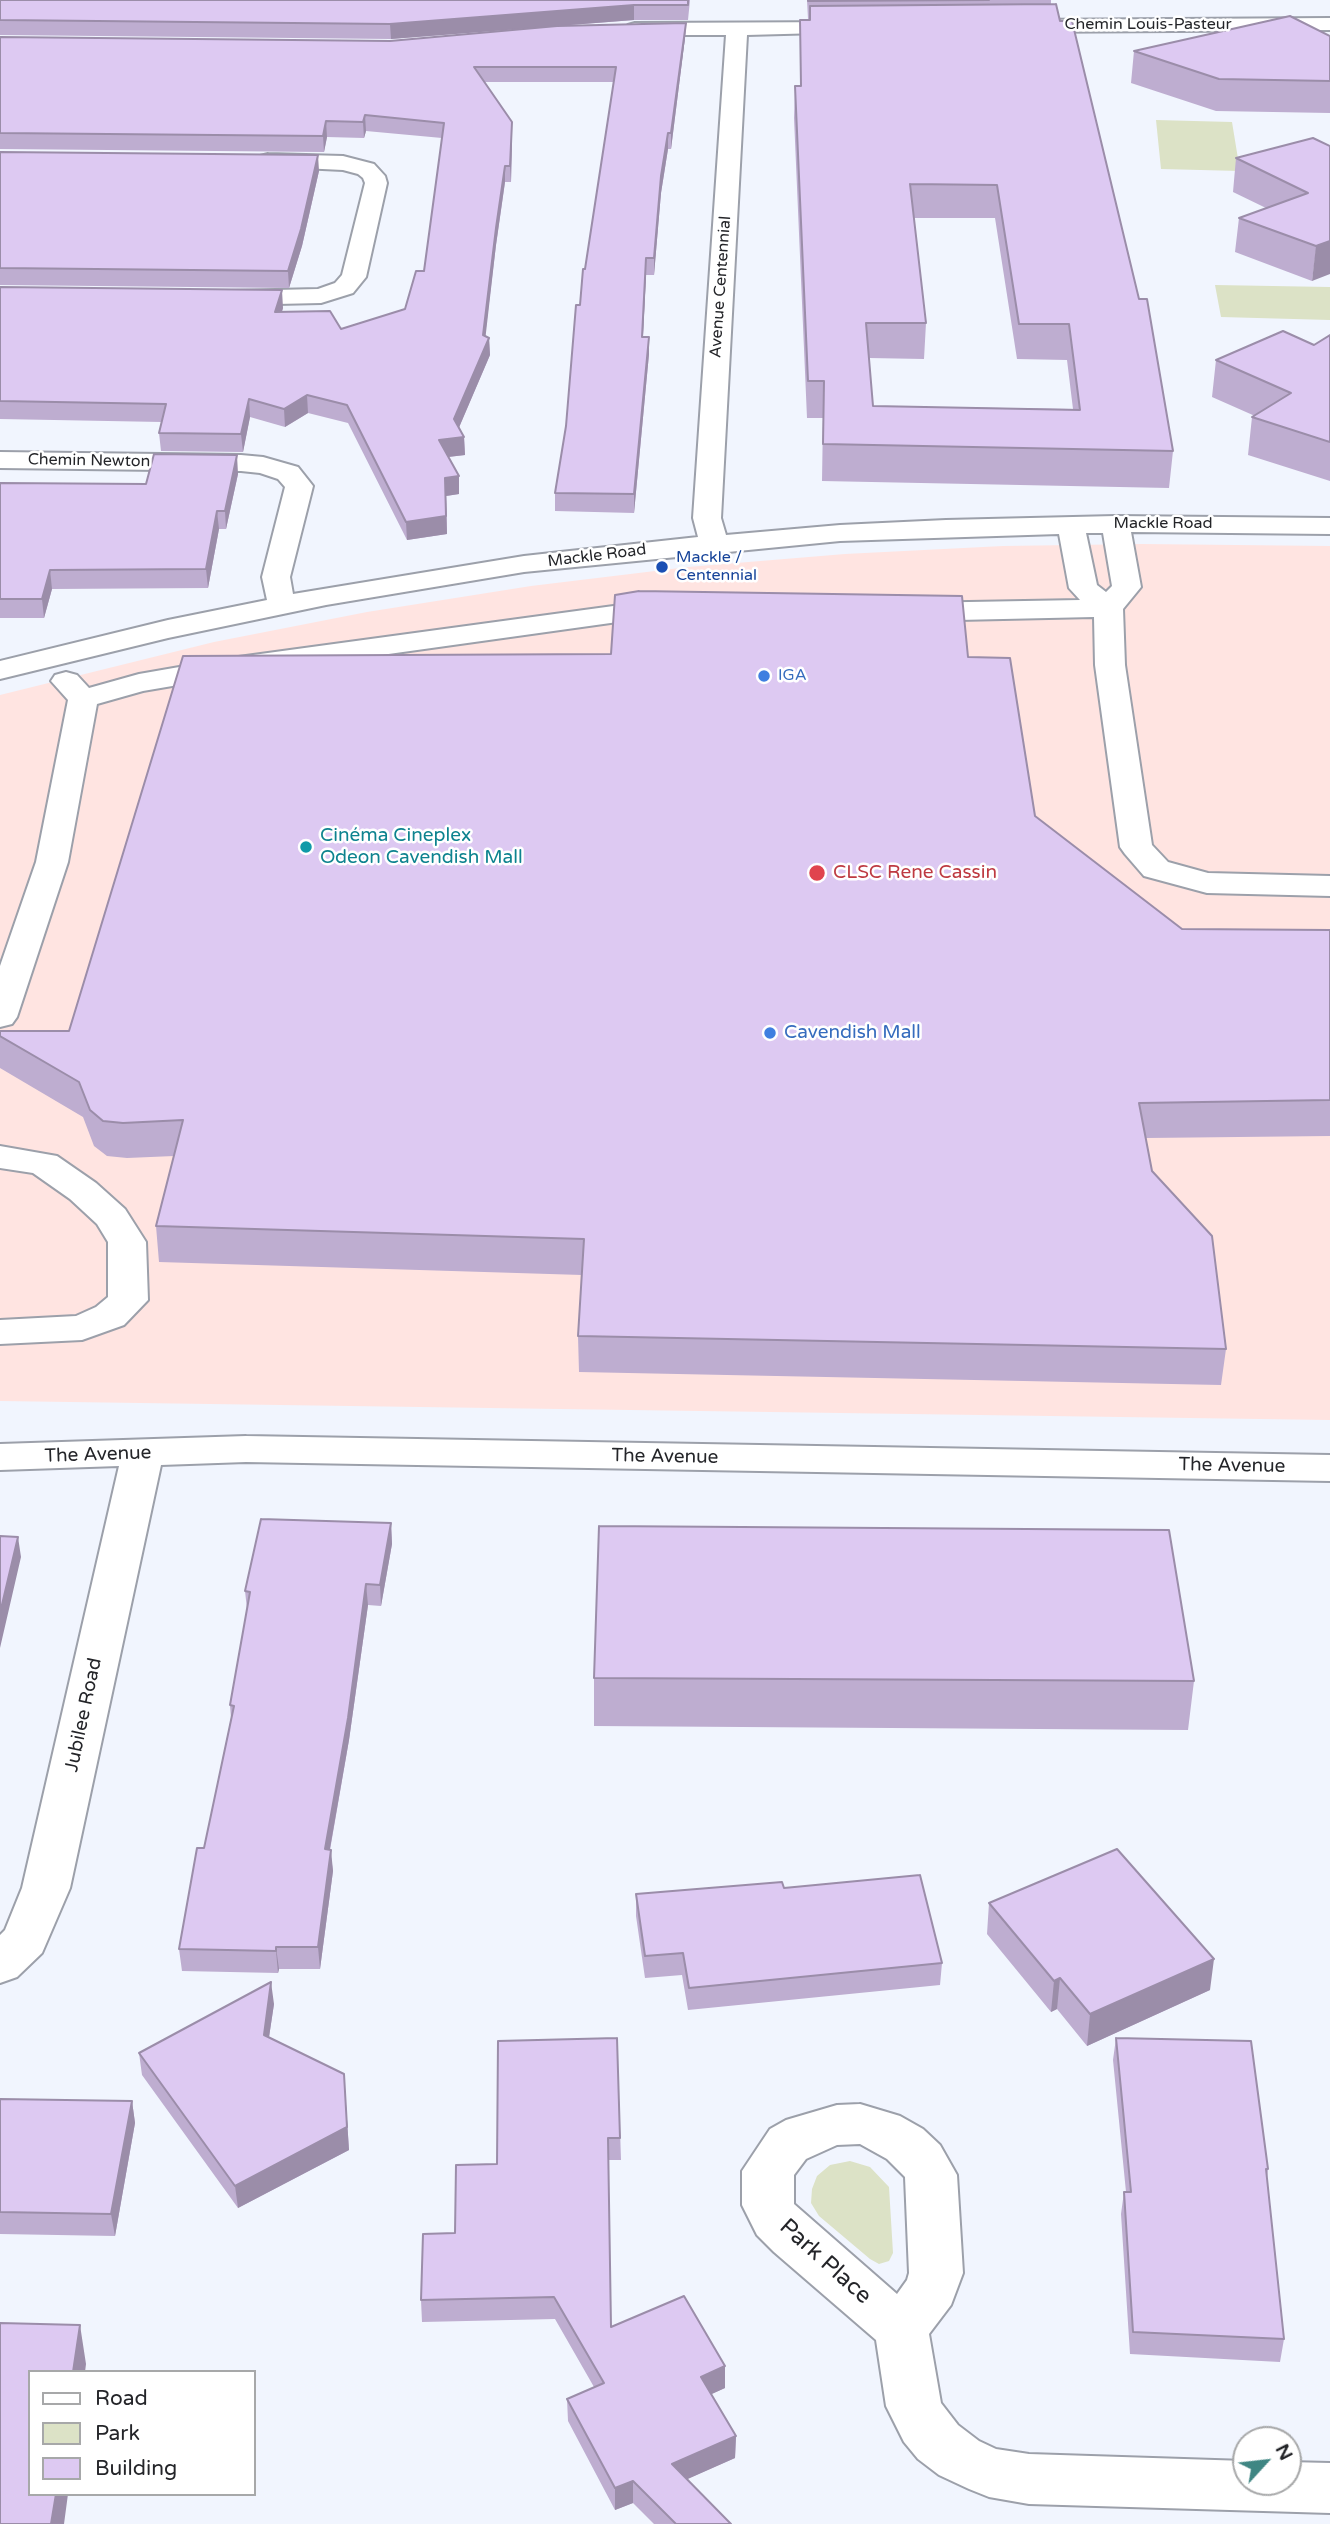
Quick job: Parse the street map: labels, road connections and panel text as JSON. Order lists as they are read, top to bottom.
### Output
{
  "streets": {
    "street": [
      "Chemin Louis-Pasteur",
      "Avenue Centennial",
      "Chemin Newton",
      "Mackle Road",
      "The Avenue",
      "Jubilee Road"
    ]
  },
  "crossings": [
    ["Avenue Centennial", "Mackle Road"],
    ["Chemin Newton", "Mackle Road"],
    ["The Avenue", "Jubilee Road"]
  ],
  "places": [
    "Mackle / Centennial",
    "IGA",
    "Cinéma Cineplex Odeon Cavendish Mall",
    "CLSC Rene Cassin",
    "Cavendish Mall"
  ],
  "legend": ["Road", "Park", "Building"],
  "north": "top right"
}
